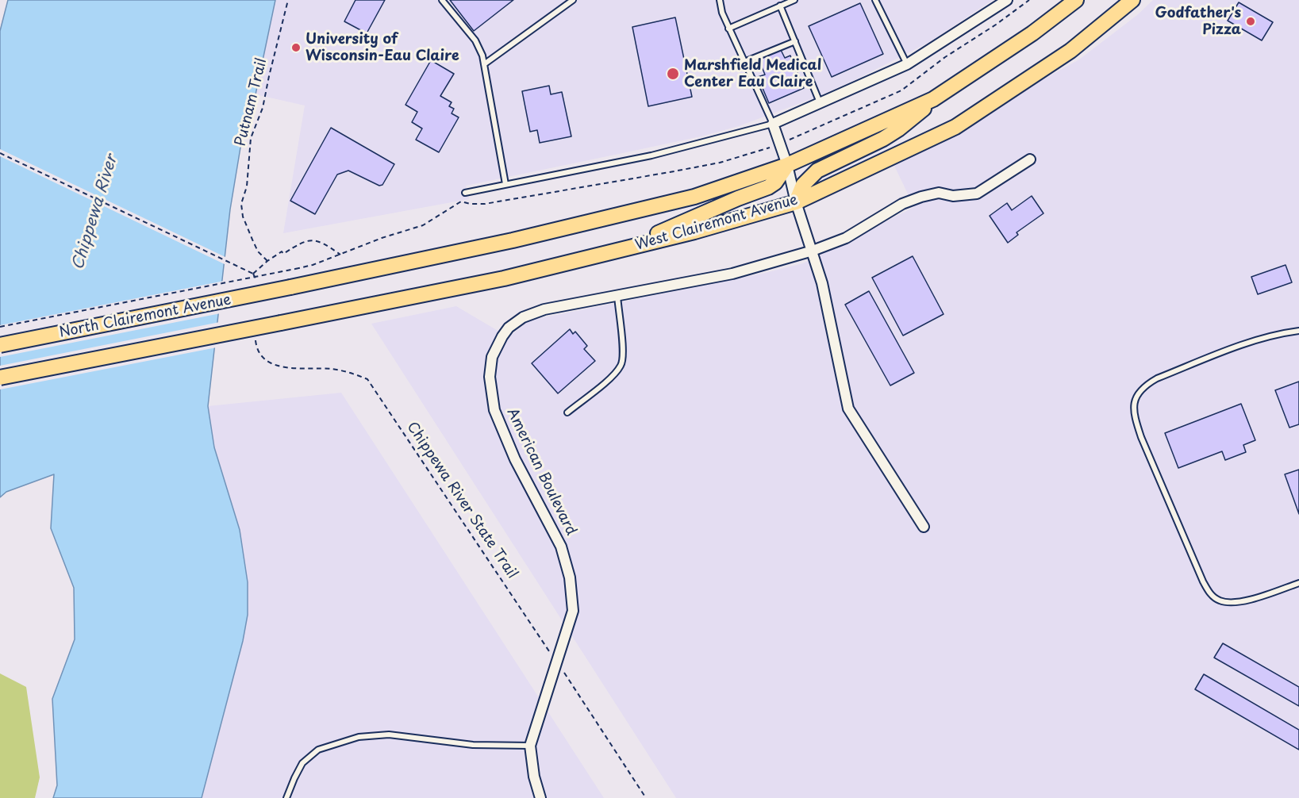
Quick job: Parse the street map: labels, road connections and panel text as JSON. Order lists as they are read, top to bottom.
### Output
{
  "streets": {
    "main road": ["West Clairemont Avenue", "North Clairemont Avenue"],
    "street": ["American Boulevard"],
    "path": ["Putnam Trail", "Chippewa River State Trail"]
  },
  "crossings": [
    ["American Boulevard", "Chippewa River State Trail"]
  ],
  "water": ["Chippewa River"],
  "places": ["Godfather's Pizza", "University of Wisconsin-Eau Claire", "Marshfield Medical Center Eau Claire"]
}
